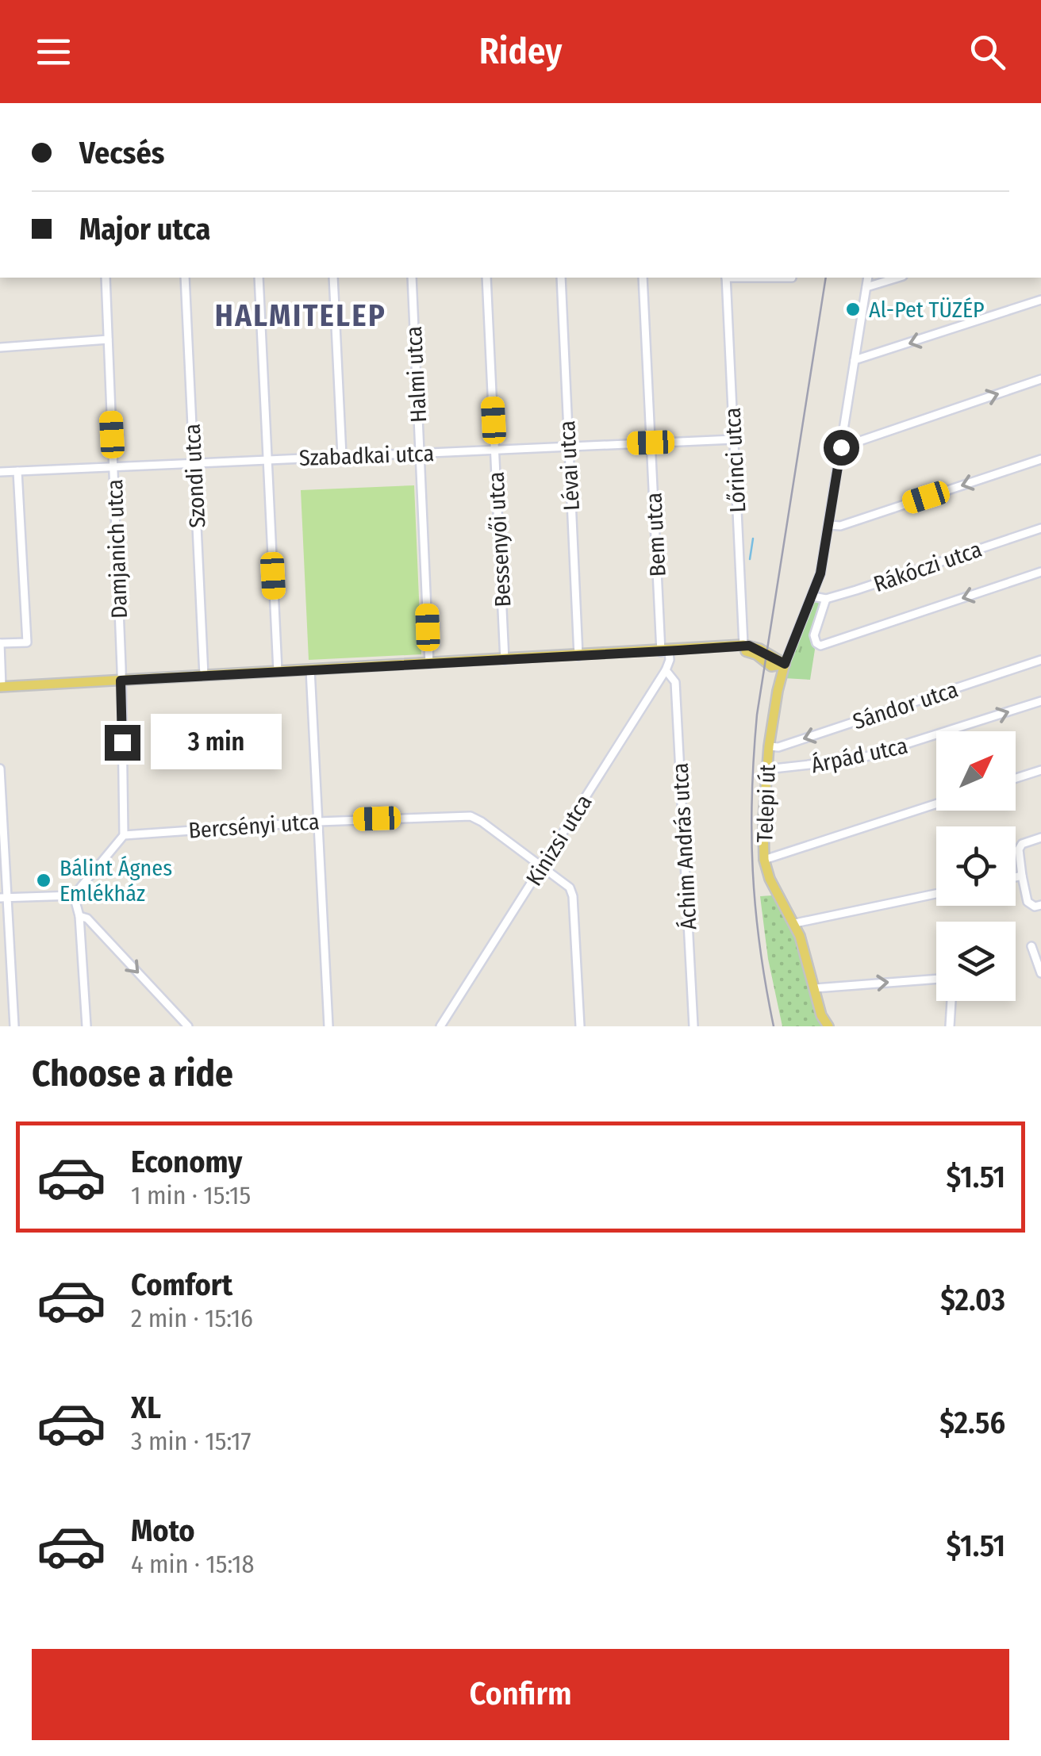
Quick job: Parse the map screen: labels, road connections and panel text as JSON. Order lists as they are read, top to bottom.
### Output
{
  "streets": {
    "main road": ["Telepi út"],
    "street": [
      "Halmi utca",
      "Szabadkai utca",
      "Lőrinci utca",
      "Lévai utca",
      "Szondi utca",
      "Bem utca",
      "Bessenyői utca",
      "Damjanich utca",
      "Rákóczi utca",
      "Sándor utca",
      "Árpád utca",
      "Bercsényi utca",
      "Kinizsi utca",
      "Áchim András utca"
    ]
  },
  "crossings": [
    ["Halmi utca", "Szabadkai utca"],
    ["Szabadkai utca", "Lőrinci utca"],
    ["Szabadkai utca", "Lévai utca"],
    ["Szabadkai utca", "Szondi utca"],
    ["Szabadkai utca", "Bem utca"],
    ["Szabadkai utca", "Bessenyői utca"],
    ["Szabadkai utca", "Damjanich utca"],
    ["Bem utca", "Kinizsi utca"],
    ["Damjanich utca", "Bercsényi utca"],
    ["Sándor utca", "Telepi út"],
    ["Árpád utca", "Telepi út"],
    ["Bercsényi utca", "Kinizsi utca"],
    ["Kinizsi utca", "Áchim András utca"]
  ],
  "one_way": ["Sándor utca", "Árpád utca"],
  "districts": ["HALMITELEP"],
  "places": ["Al-Pet TÜZÉP", "Bálint Ágnes Emlékház"],
  "north": "top right",
  "page": {
    "header": "Ridey",
    "banner": ["Vecsés", "Major utca"],
    "bubble": "3 min",
    "heading": "Choose a ride",
    "list": [
      {
        "name": "Economy",
        "note": "1 min · 15:15",
        "value": "$1.51"
      },
      {
        "name": "Comfort",
        "note": "2 min · 15:16",
        "value": "$2.03"
      },
      {
        "name": "XL",
        "note": "3 min · 15:17",
        "value": "$2.56"
      },
      {
        "name": "Moto",
        "note": "4 min · 15:18",
        "value": "$1.51"
      }
    ],
    "buttons": "Confirm"
  }
}
